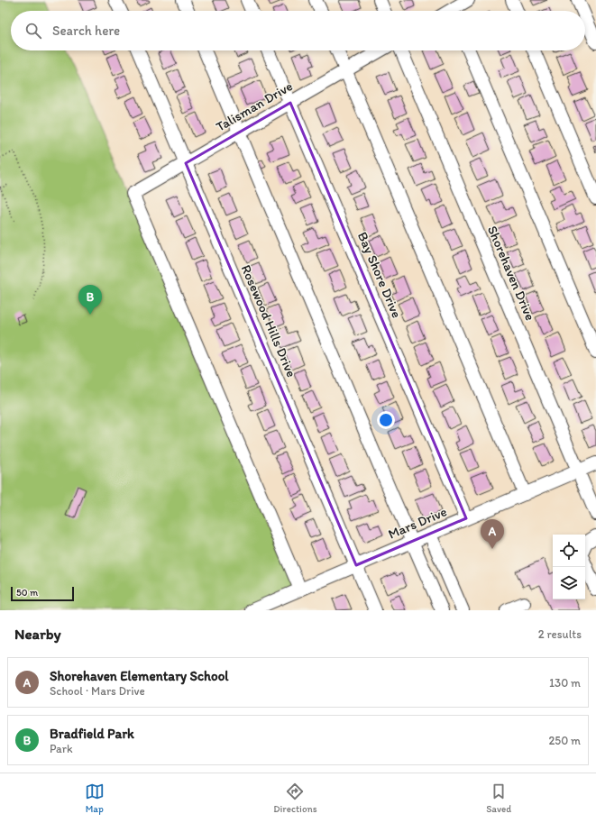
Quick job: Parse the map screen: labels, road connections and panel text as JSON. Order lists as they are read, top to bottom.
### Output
{
  "streets": {
    "street": [
      "Talisman Drive",
      "Shorehaven Drive",
      "Bay Shore Drive",
      "Rosewood Hills Drive",
      "Mars Drive"
    ]
  },
  "crossings": [
    ["Talisman Drive", "Bay Shore Drive"],
    ["Talisman Drive", "Rosewood Hills Drive"],
    ["Talisman Drive", "Mars Drive"],
    ["Shorehaven Drive", "Mars Drive"],
    ["Bay Shore Drive", "Mars Drive"],
    ["Rosewood Hills Drive", "Mars Drive"]
  ],
  "scale_bar": "50 m",
  "page": {
    "search": "Search here",
    "pins": ["B", "A"],
    "scale": "50 m",
    "heading": ["Nearby", "2 results"],
    "list": [
      {
        "mark": "A",
        "name": "Shorehaven Elementary School",
        "note": "School · Mars Drive",
        "value": "130 m"
      },
      {
        "mark": "B",
        "name": "Bradfield Park",
        "note": "Park",
        "value": "250 m"
      }
    ],
    "nav": ["Map", "Directions", "Saved"]
  }
}
